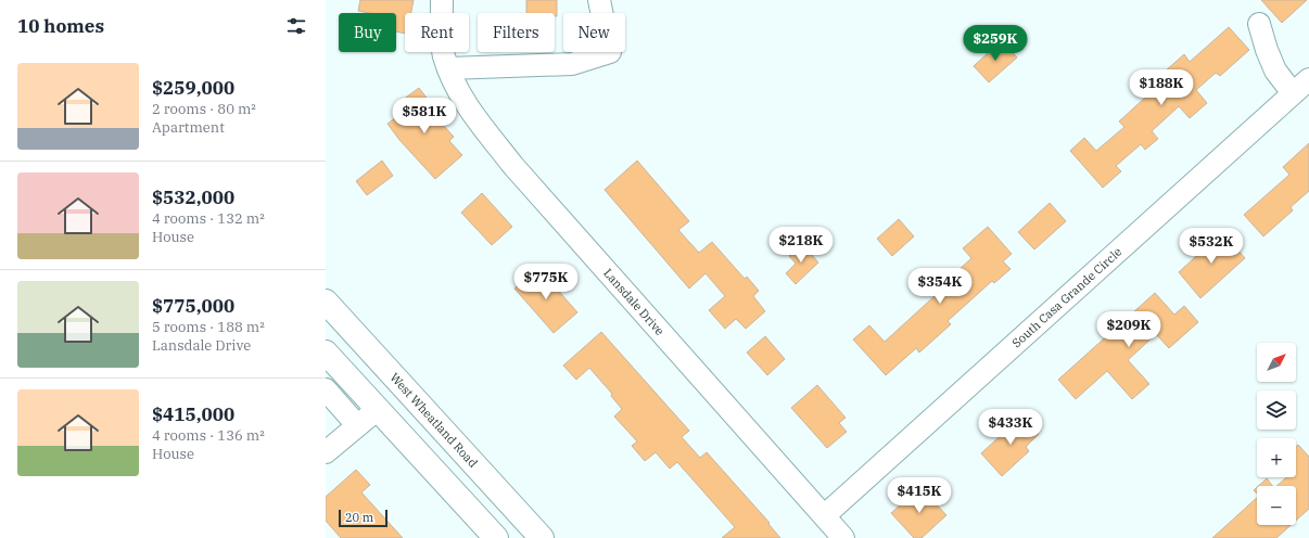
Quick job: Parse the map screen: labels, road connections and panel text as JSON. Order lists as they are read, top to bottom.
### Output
{
  "streets": {
    "main road": ["West Wheatland Road"],
    "street": ["South Casa Grande Circle", "Lansdale Drive"]
  },
  "crossings": [
    ["South Casa Grande Circle", "Lansdale Drive"]
  ],
  "scale_bar": "20 m",
  "north": "top right",
  "page": {
    "heading": "10 homes",
    "chip": [
      "Buy",
      "Rent",
      "Filters",
      "New"
    ],
    "price": [
      "$259K",
      "$188K",
      "$581K",
      "$218K",
      "$532K",
      "$775K",
      "$354K",
      "$209K",
      "$433K",
      "$415K"
    ],
    "list": [
      {
        "name": "$259,000",
        "note": "2 rooms · 80 m² · Apartment"
      },
      {
        "name": "$532,000",
        "note": "4 rooms · 132 m² · House"
      },
      {
        "name": "$775,000",
        "note": "5 rooms · 188 m² · Lansdale Drive"
      },
      {
        "name": "$415,000",
        "note": "4 rooms · 136 m² · House"
      }
    ],
    "map_buttons": ["+", "−"],
    "scale": "20 m"
  }
}
